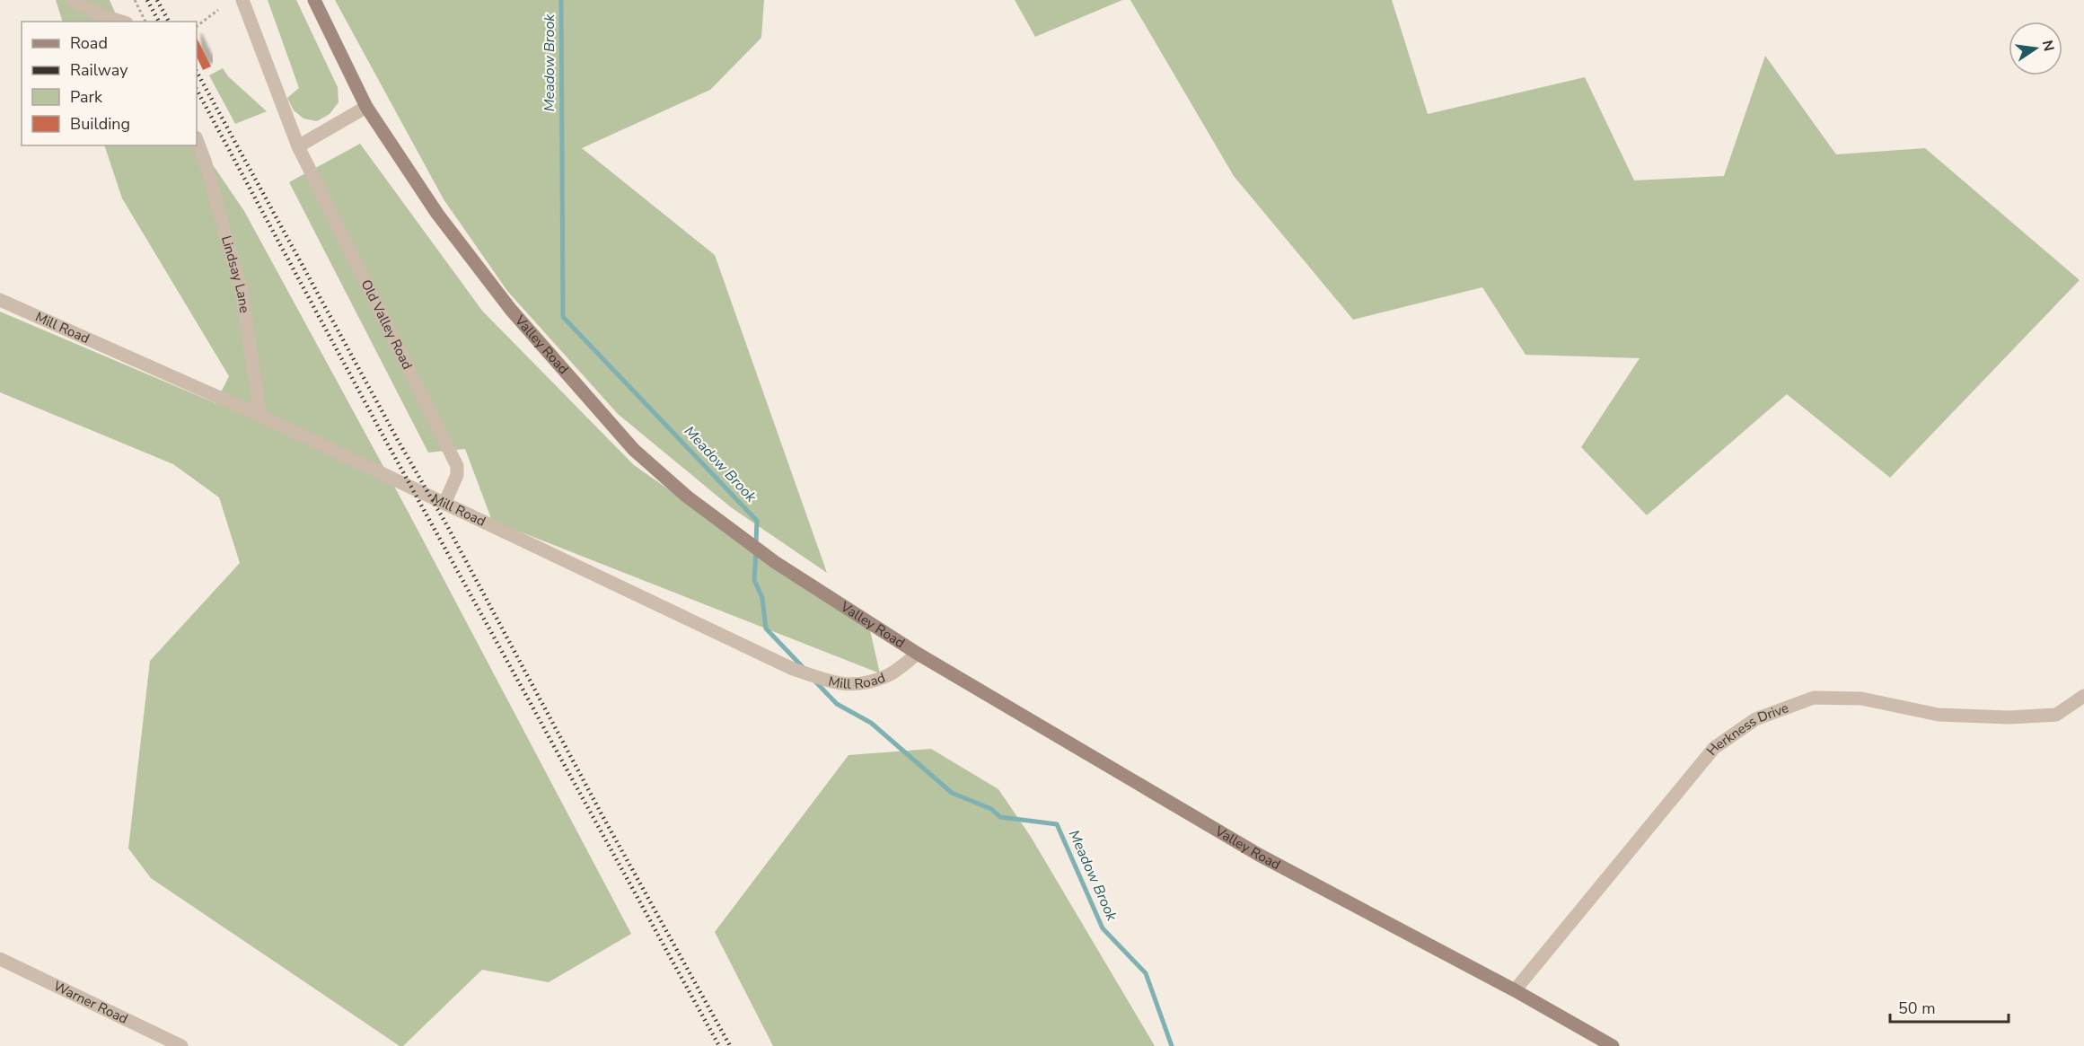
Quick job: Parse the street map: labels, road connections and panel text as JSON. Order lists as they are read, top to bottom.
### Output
{
  "streets": {
    "main road": ["Valley Road"],
    "street": [
      "Lindsay Lane",
      "Old Valley Road",
      "Mill Road",
      "Herkness Drive",
      "Warner Road"
    ]
  },
  "crossings": [
    ["Lindsay Lane", "Mill Road"],
    ["Old Valley Road", "Mill Road"],
    ["Mill Road", "Valley Road"],
    ["Valley Road", "Herkness Drive"]
  ],
  "water": ["Meadow Brook"],
  "legend": [
    "Road",
    "Railway",
    "Park",
    "Building"
  ],
  "scale_bar": "50 m",
  "north": "right"
}
